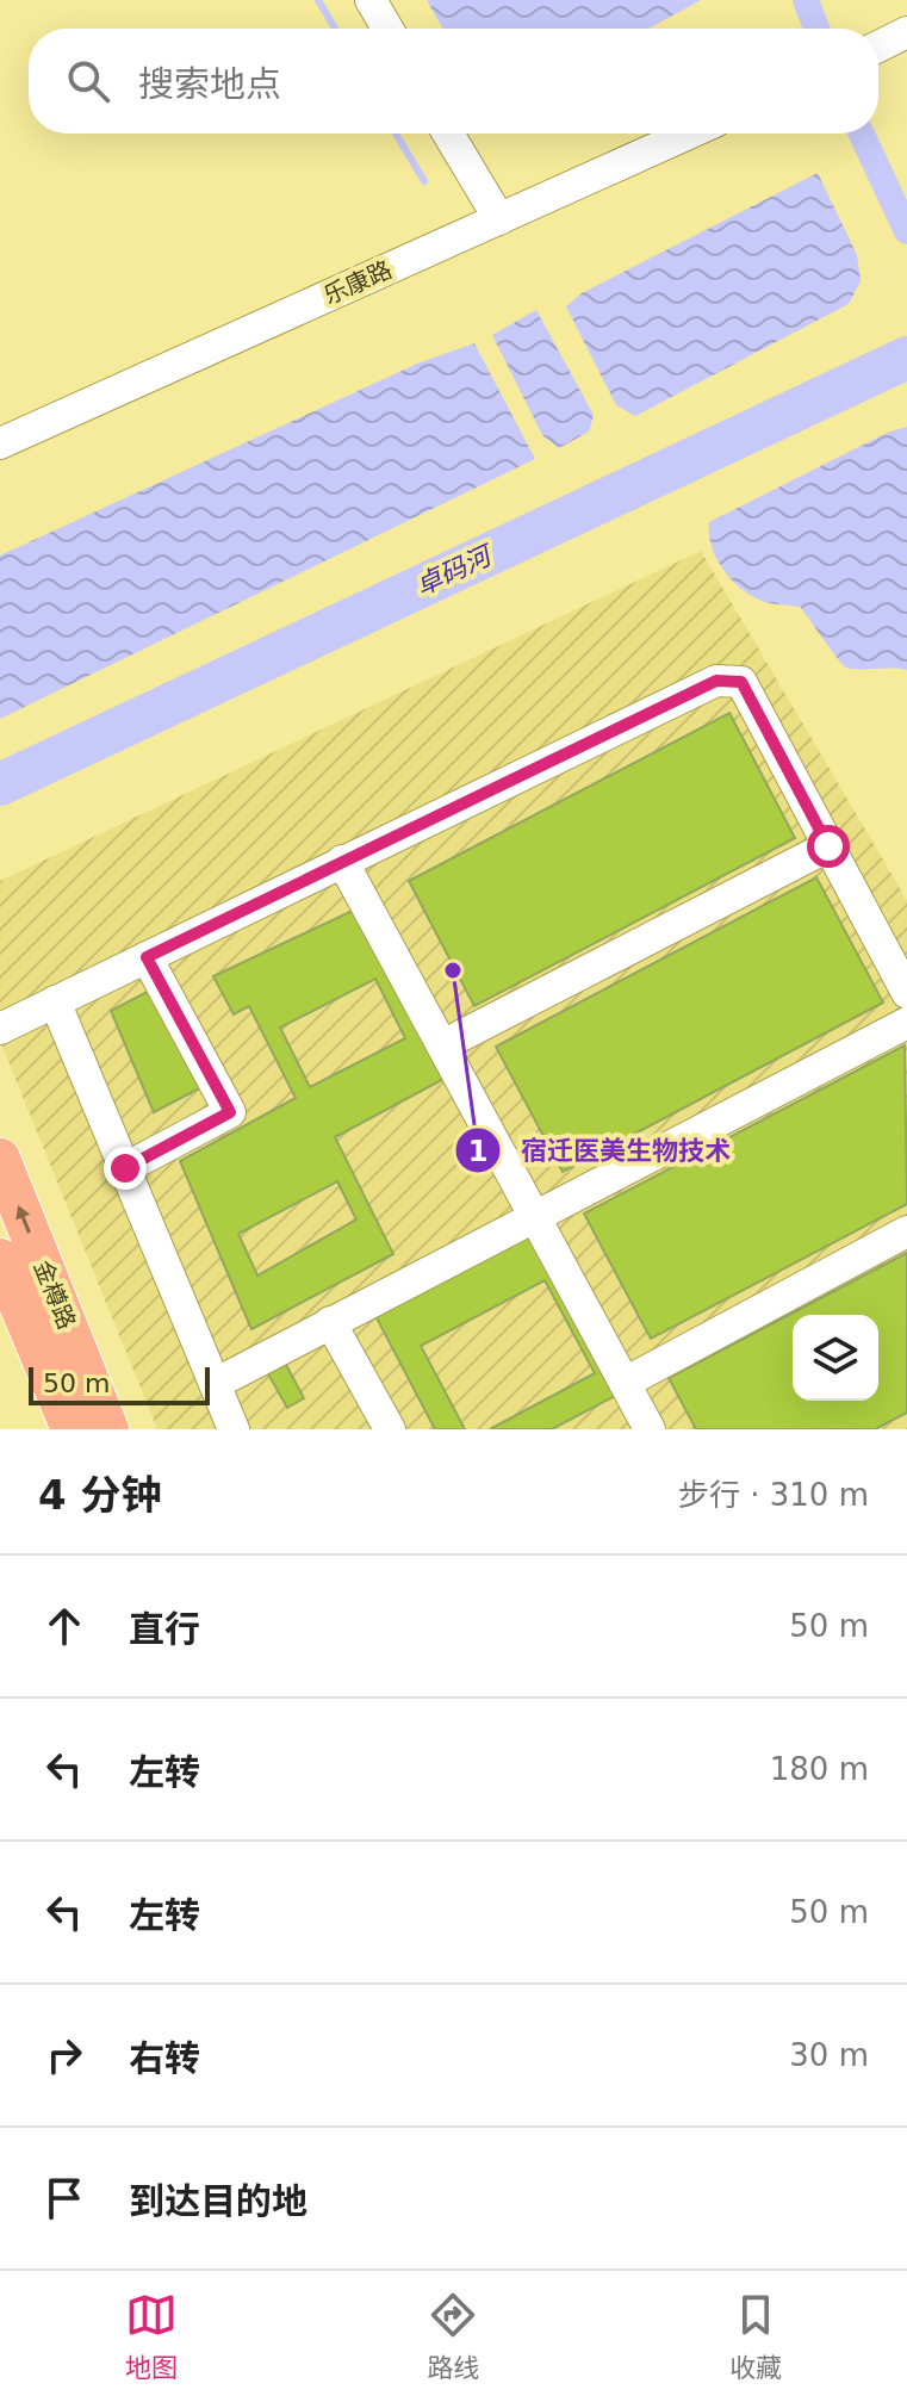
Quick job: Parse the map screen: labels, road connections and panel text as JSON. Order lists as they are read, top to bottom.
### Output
{
  "streets": {
    "main road": ["金樽路"],
    "street": ["乐康路"]
  },
  "water": ["卓码河"],
  "places": ["宿迁医美生物技术"],
  "scale_bar": "50 m",
  "page": {
    "search": "搜索地点",
    "scale": "50 m",
    "heading": ["4 分钟", "步行 · 310 m"],
    "list": [
      ["直行", "50 m"],
      ["左转", "180 m"],
      ["左转", "50 m"],
      ["右转", "30 m"],
      "到达目的地"
    ],
    "nav": ["地图", "路线", "收藏"]
  }
}
